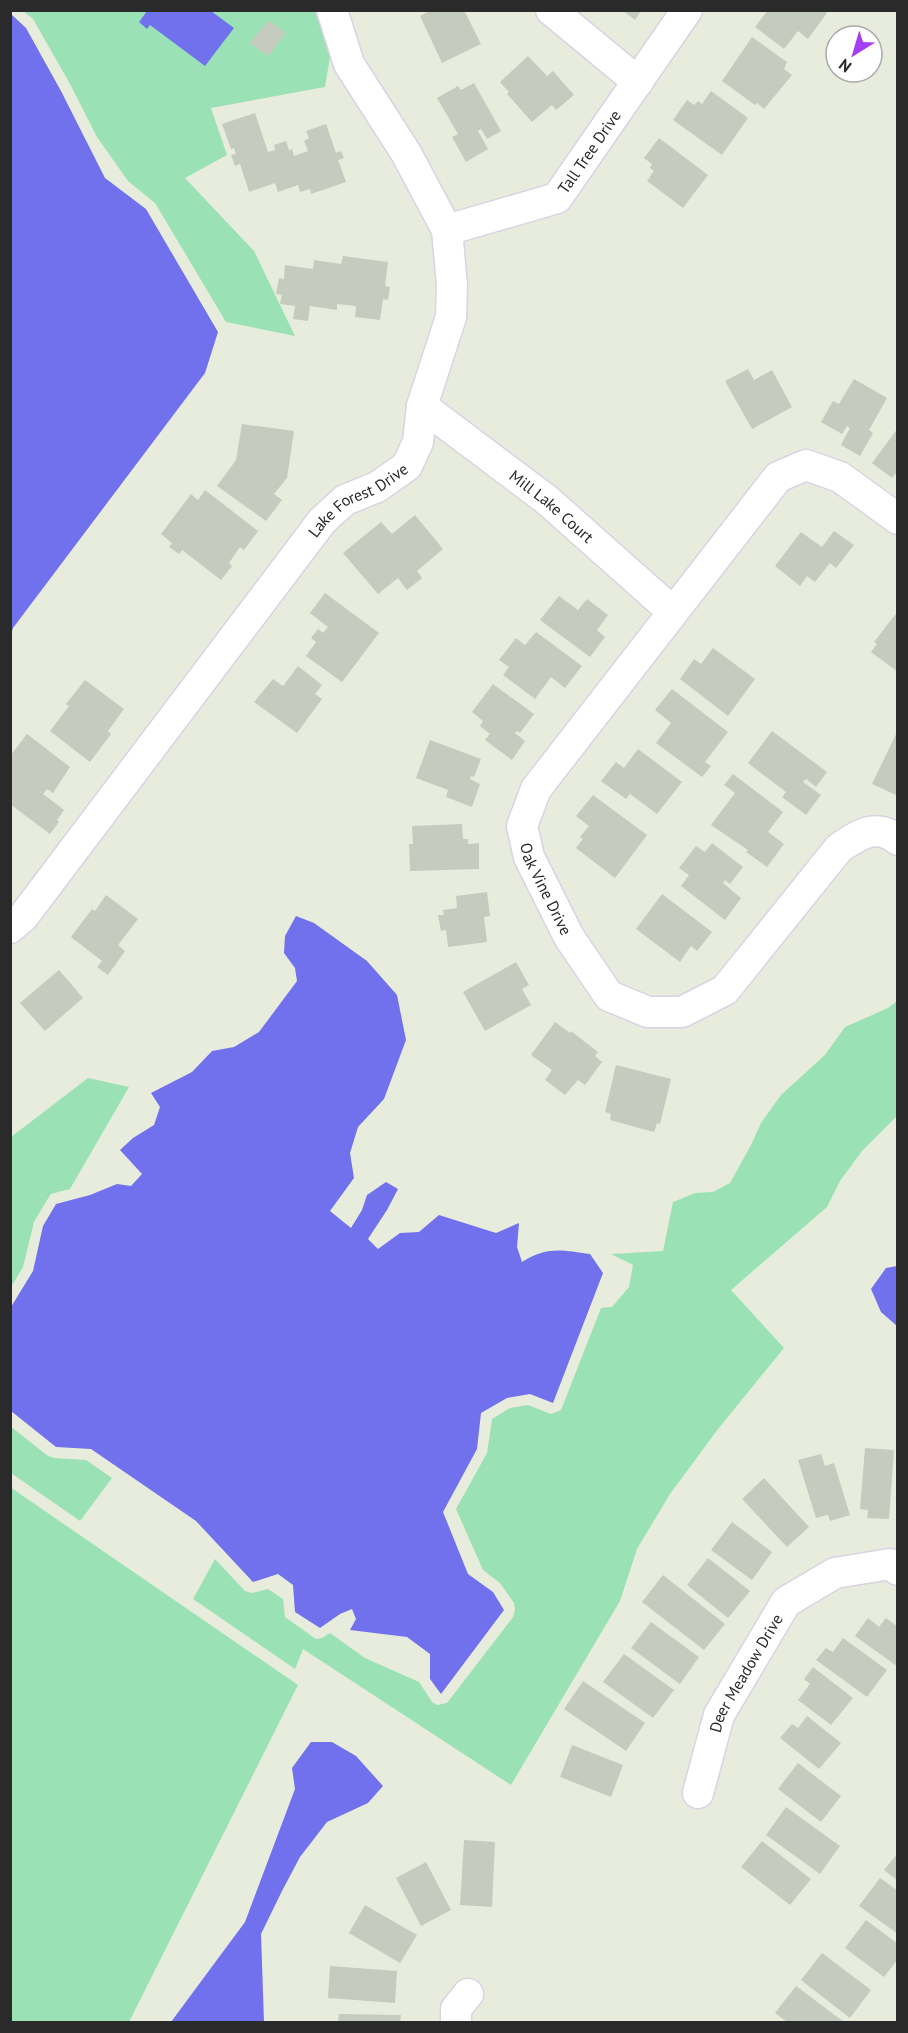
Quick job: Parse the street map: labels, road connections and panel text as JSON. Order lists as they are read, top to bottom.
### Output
{
  "streets": {
    "street": [
      "Tall Tree Drive",
      "Lake Forest Drive",
      "Mill Lake Court",
      "Oak Vine Drive",
      "Deer Meadow Drive"
    ]
  },
  "crossings": [
    ["Tall Tree Drive", "Lake Forest Drive"],
    ["Lake Forest Drive", "Mill Lake Court"],
    ["Mill Lake Court", "Oak Vine Drive"]
  ],
  "north": "bottom left"
}
